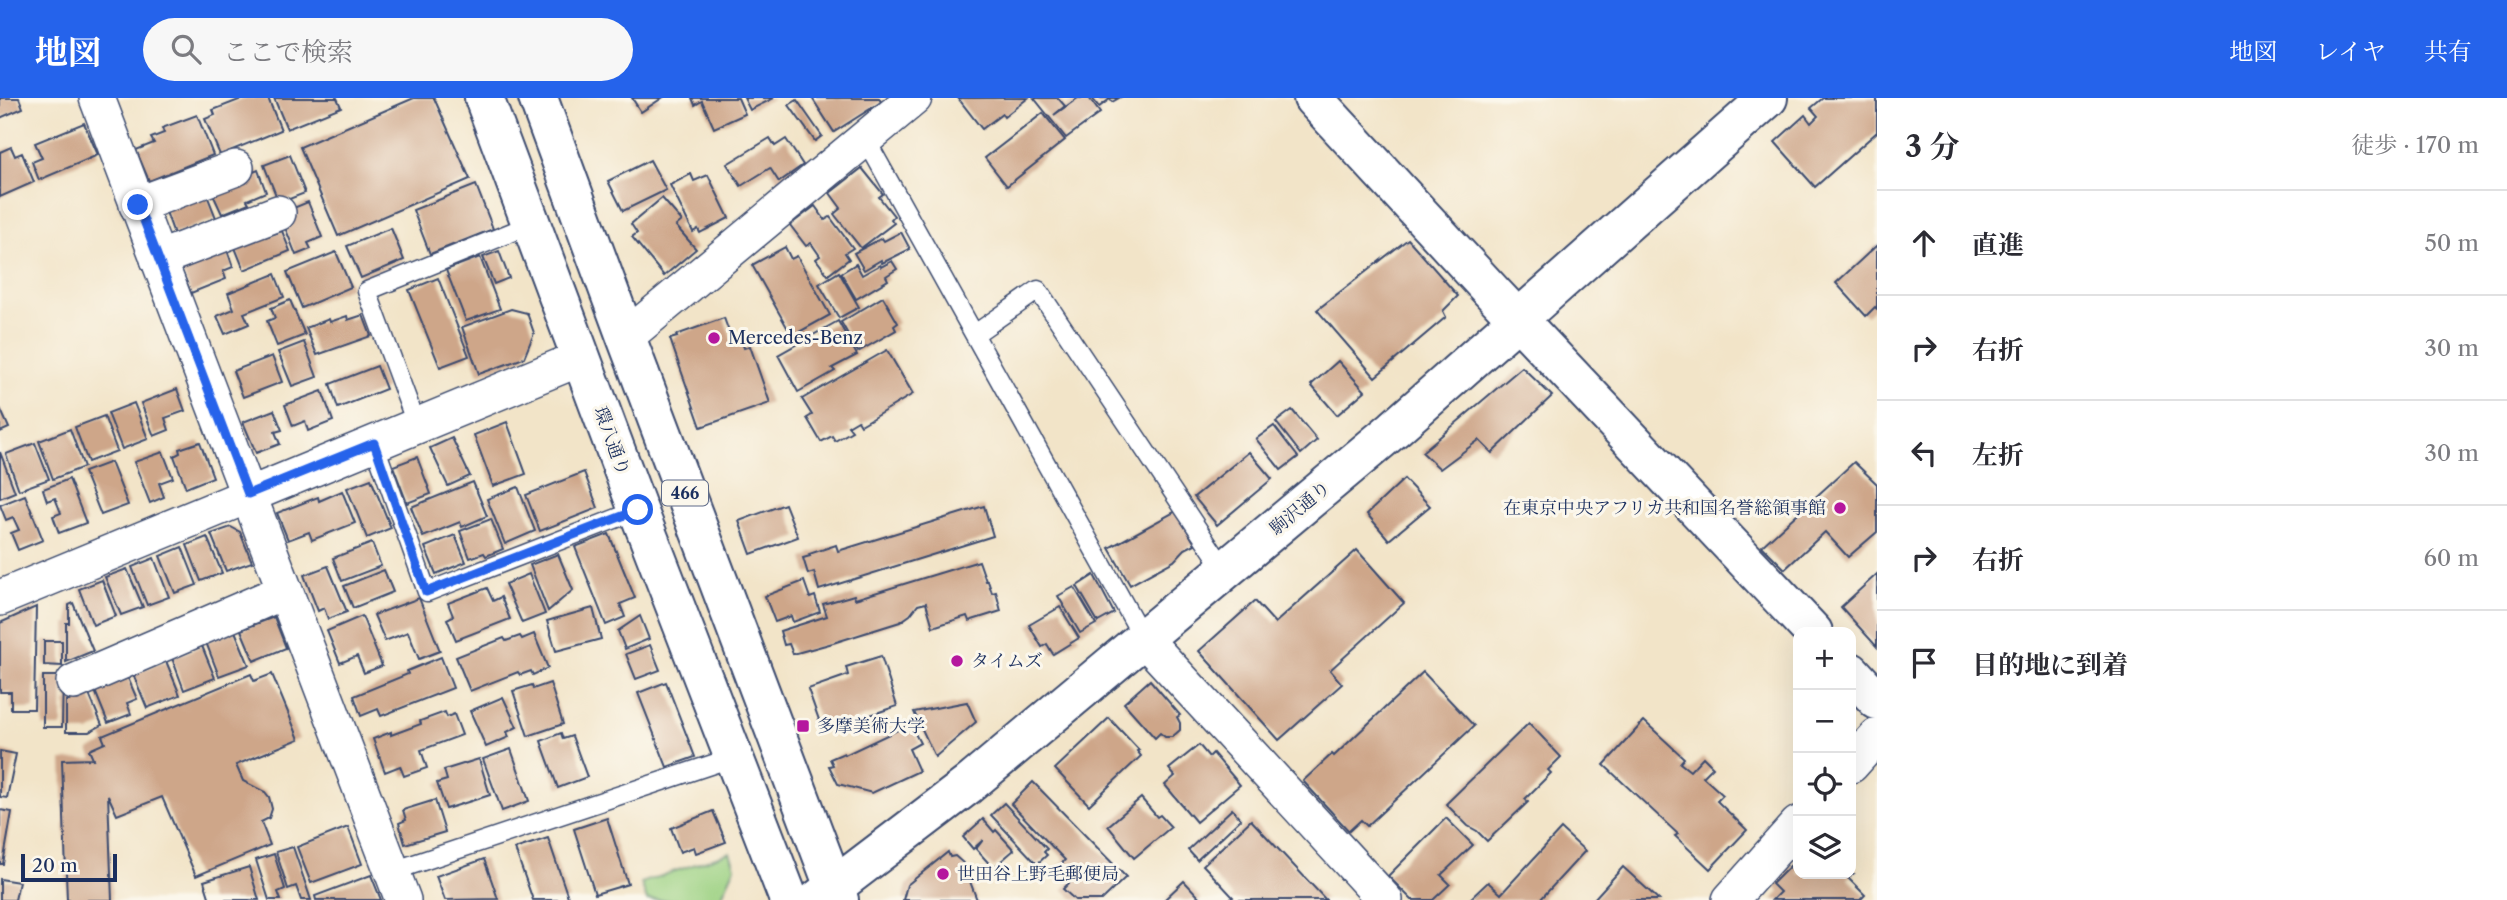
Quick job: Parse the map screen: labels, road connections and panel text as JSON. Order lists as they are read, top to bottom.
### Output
{
  "streets": {
    "main road": ["環八通り", "466", "駒沢通り"]
  },
  "crossings": [
    ["466", "駒沢通り"]
  ],
  "places": {
    "other": [
      "Mercedes-Benz",
      "在東京中央アフリカ共和国名誉総領事館",
      "タイムズ",
      "世田谷上野毛郵便局"
    ],
    "transit": ["多摩美術大学"]
  },
  "scale_bar": "20 m",
  "page": {
    "header": "地図",
    "search": "ここで検索",
    "nav": ["地図", "レイヤ", "共有"],
    "heading": ["3 分", "徒歩 · 170 m"],
    "list": [
      ["直進", "50 m"],
      ["右折", "30 m"],
      ["左折", "30 m"],
      ["右折", "60 m"],
      "目的地に到着"
    ],
    "map_buttons": ["+", "−"],
    "scale": "20 m"
  }
}
